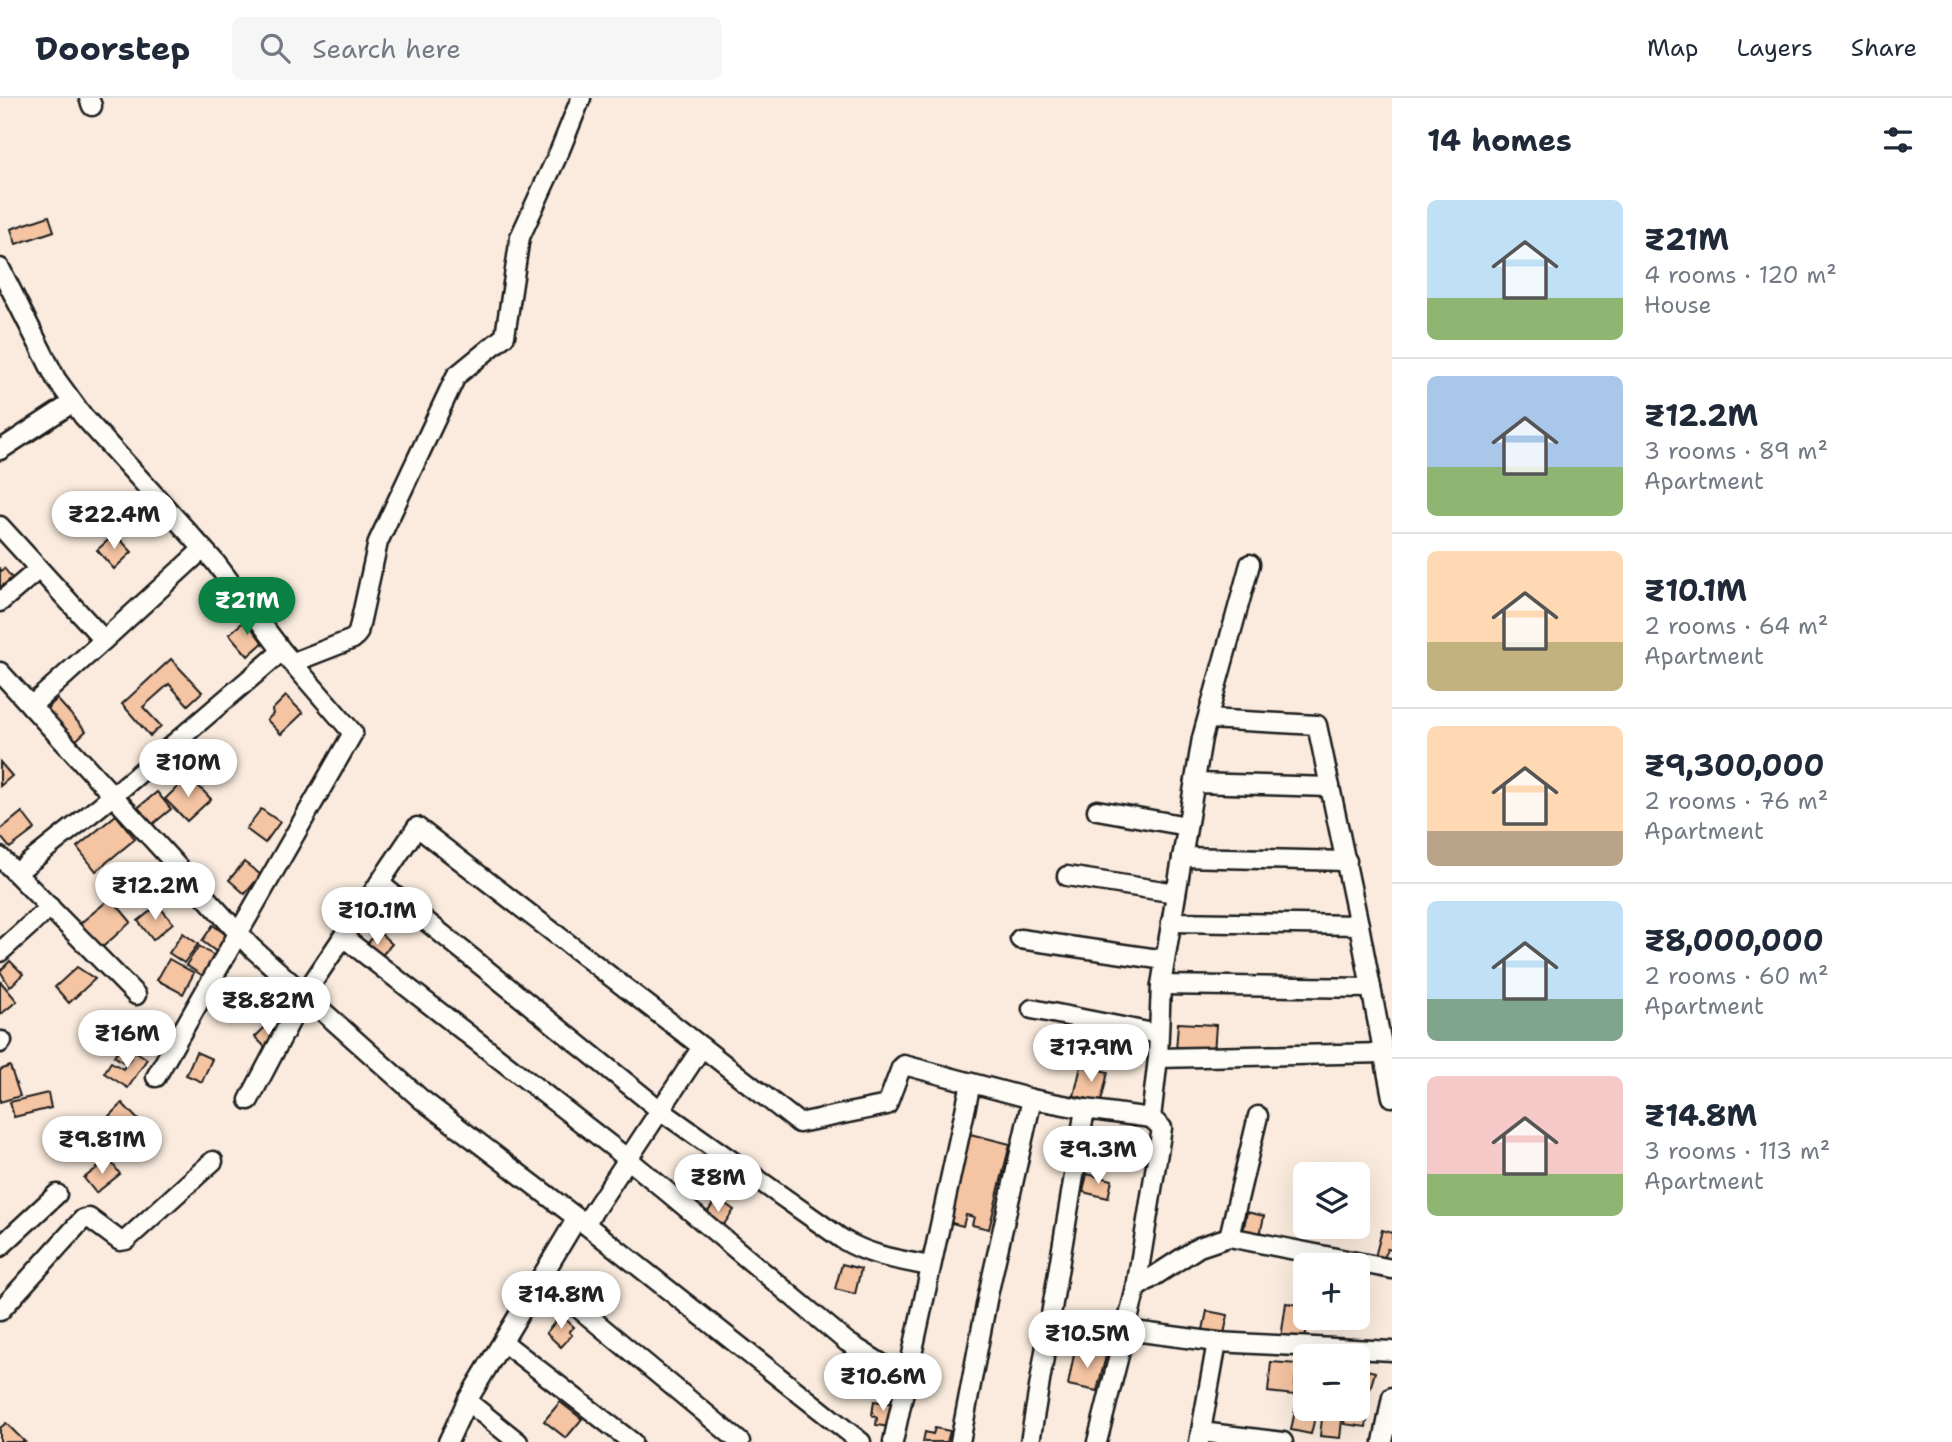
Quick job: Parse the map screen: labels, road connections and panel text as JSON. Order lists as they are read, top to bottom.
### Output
{
  "page": {
    "header": "Doorstep",
    "search": "Search here",
    "nav": ["Map", "Layers", "Share"],
    "heading": "14 homes",
    "list": [
      {
        "name": "₹21M",
        "note": "4 rooms · 120 m² · House"
      },
      {
        "name": "₹12.2M",
        "note": "3 rooms · 89 m² · Apartment"
      },
      {
        "name": "₹10.1M",
        "note": "2 rooms · 64 m² · Apartment"
      },
      {
        "name": "₹9,300,000",
        "note": "2 rooms · 76 m² · Apartment"
      },
      {
        "name": "₹8,000,000",
        "note": "2 rooms · 60 m² · Apartment"
      },
      {
        "name": "₹14.8M",
        "note": "3 rooms · 113 m² · Apartment"
      }
    ],
    "price": [
      "₹22.4M",
      "₹21M",
      "₹10M",
      "₹12.2M",
      "₹10.1M",
      "₹8.82M",
      "₹16M",
      "₹17.9M",
      "₹9.81M",
      "₹9.3M",
      "₹8M",
      "₹14.8M",
      "₹10.5M",
      "₹10.6M"
    ],
    "map_buttons": ["+", "−"]
  }
}
